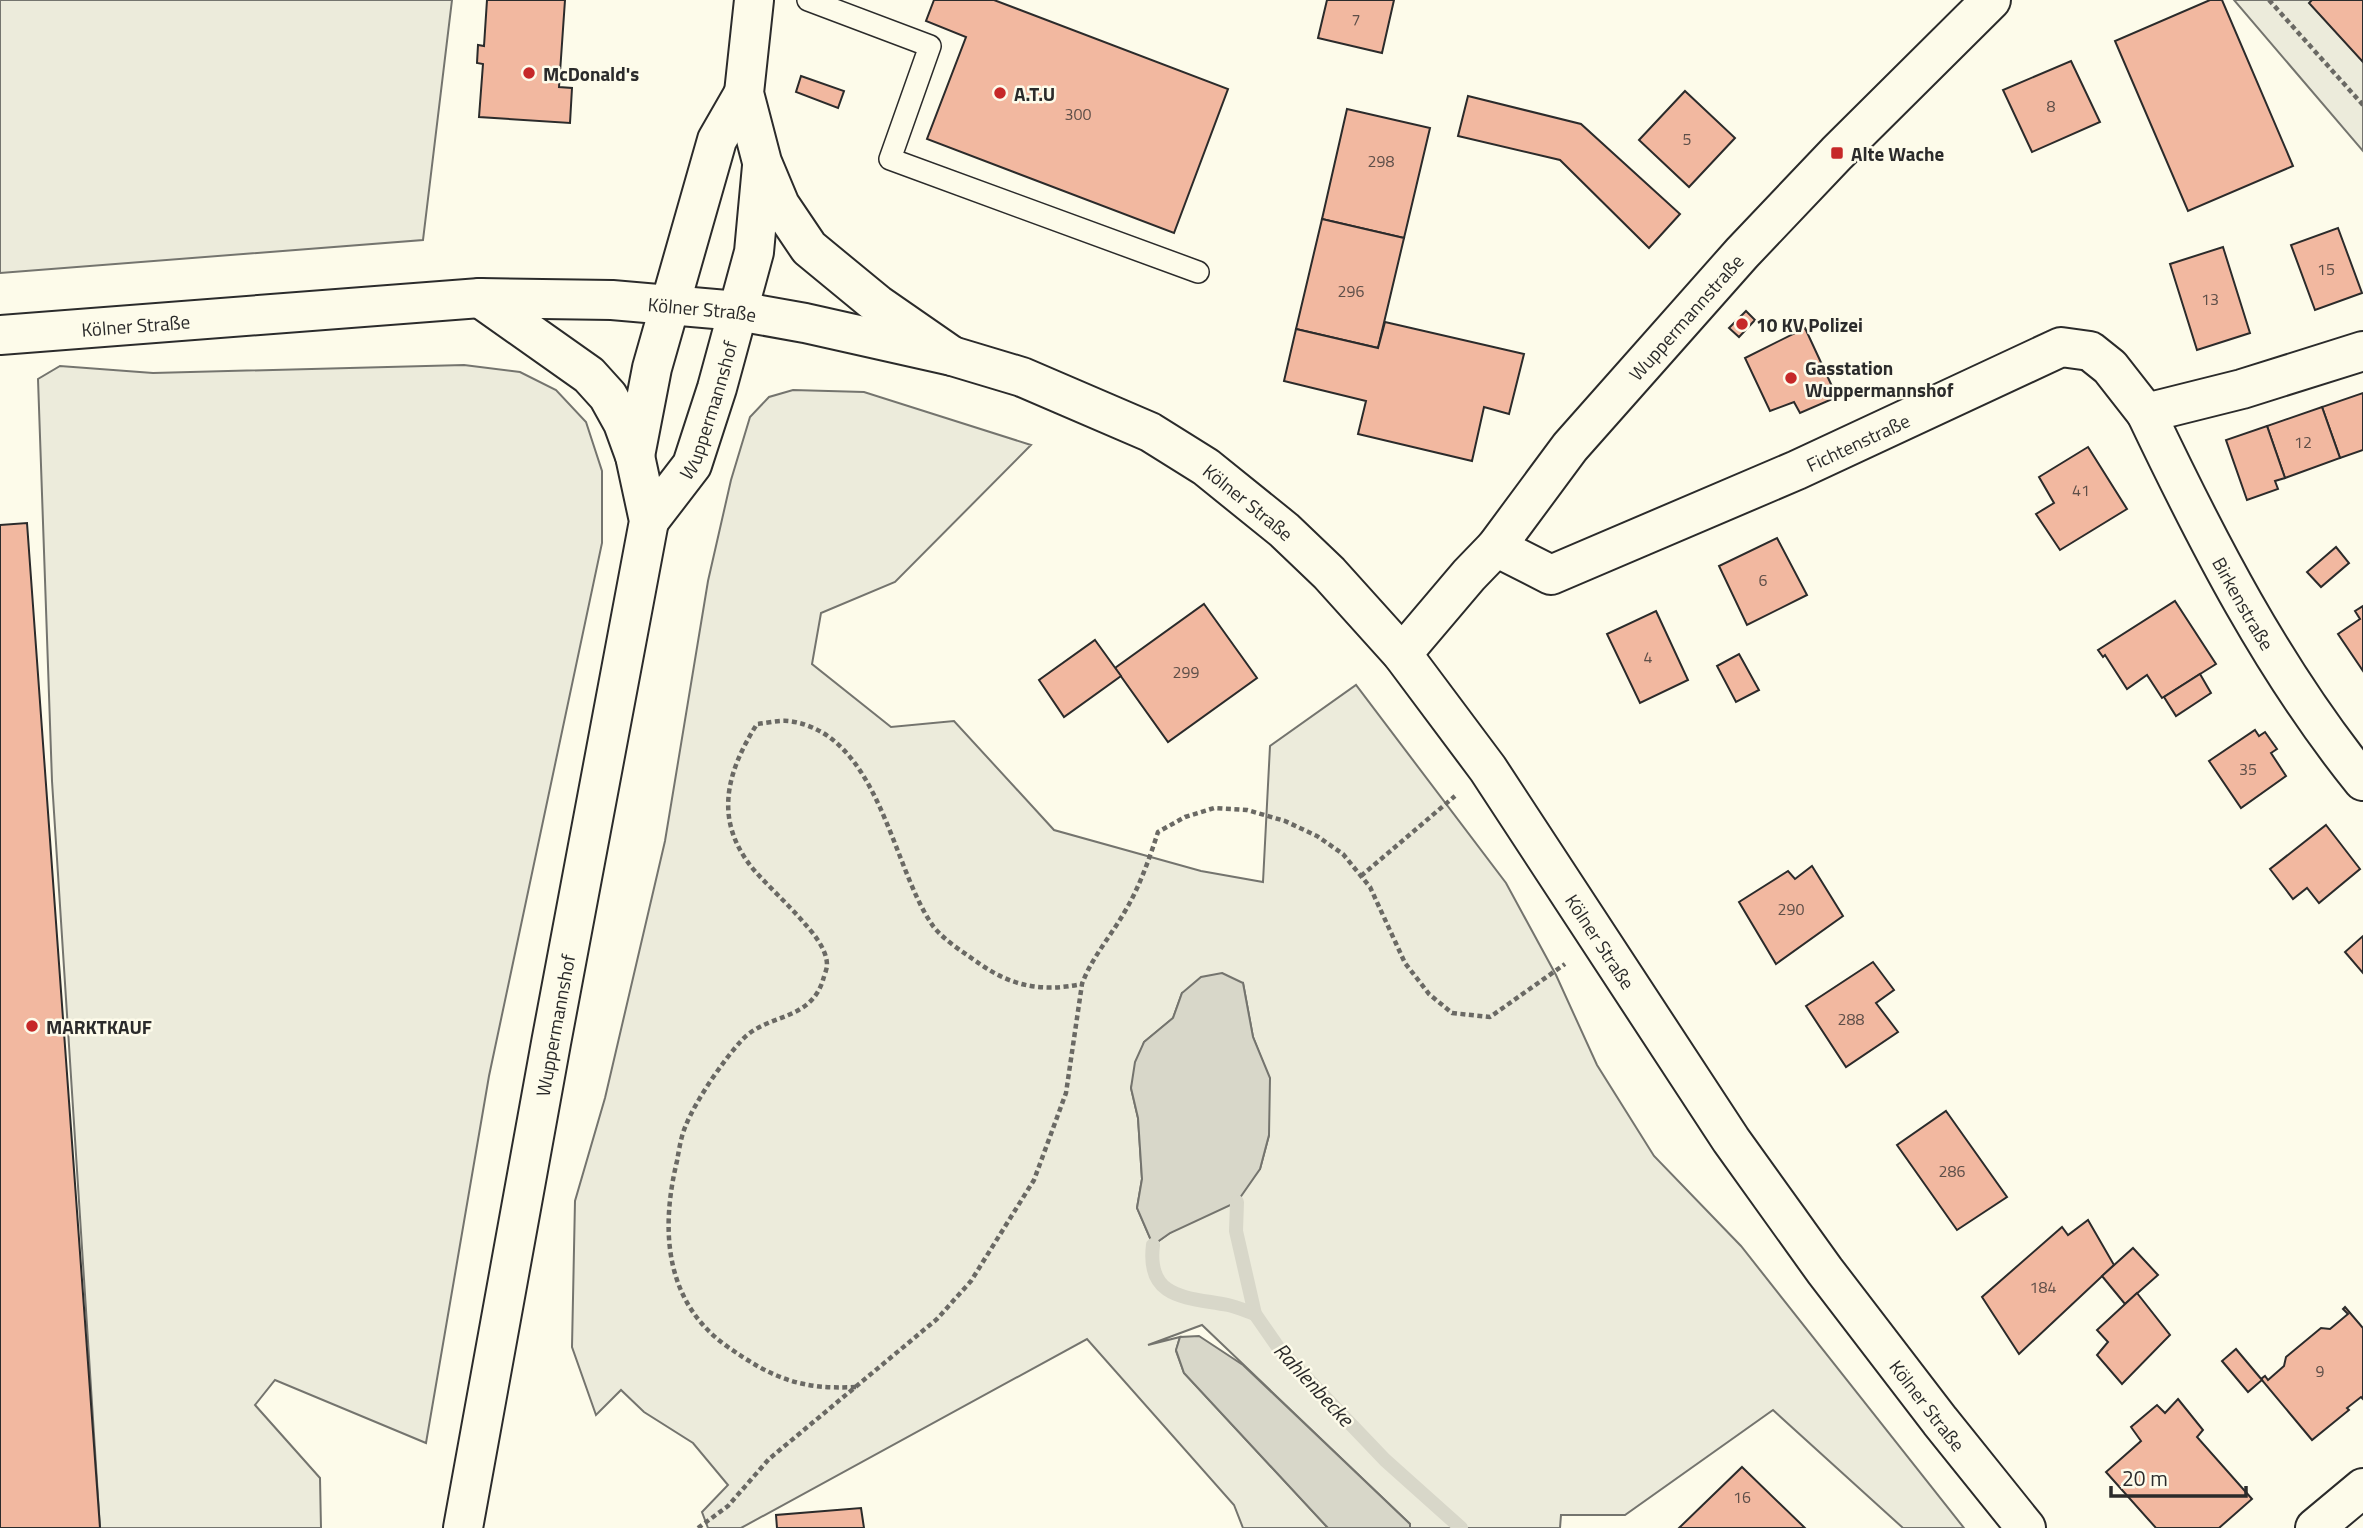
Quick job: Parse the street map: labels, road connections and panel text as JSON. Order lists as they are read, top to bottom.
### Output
{
  "streets": {
    "street": [
      "Kölner Straße",
      "Wuppermannstraße",
      "Wuppermannshof",
      "Fichtenstraße",
      "Birkenstraße"
    ]
  },
  "crossings": [
    ["Kölner Straße", "Wuppermannstraße"],
    ["Kölner Straße", "Wuppermannshof"],
    ["Wuppermannstraße", "Fichtenstraße"],
    ["Fichtenstraße", "Birkenstraße"]
  ],
  "water": ["Rahlenbecke"],
  "places": {
    "other": [
      "McDonald's",
      "A.T.U",
      "10 KV Polizei",
      "Gasstation Wuppermannshof",
      "MARKTKAUF"
    ],
    "transit": ["Alte Wache"]
  },
  "house_numbers": [
    "7",
    "8",
    "300",
    "5",
    "298",
    "15",
    "296",
    "13",
    "12",
    "41",
    "6",
    "4",
    "299",
    "35",
    "290",
    "288",
    "286",
    "184",
    "9",
    "16"
  ],
  "scale_bar": "20 m"
}
